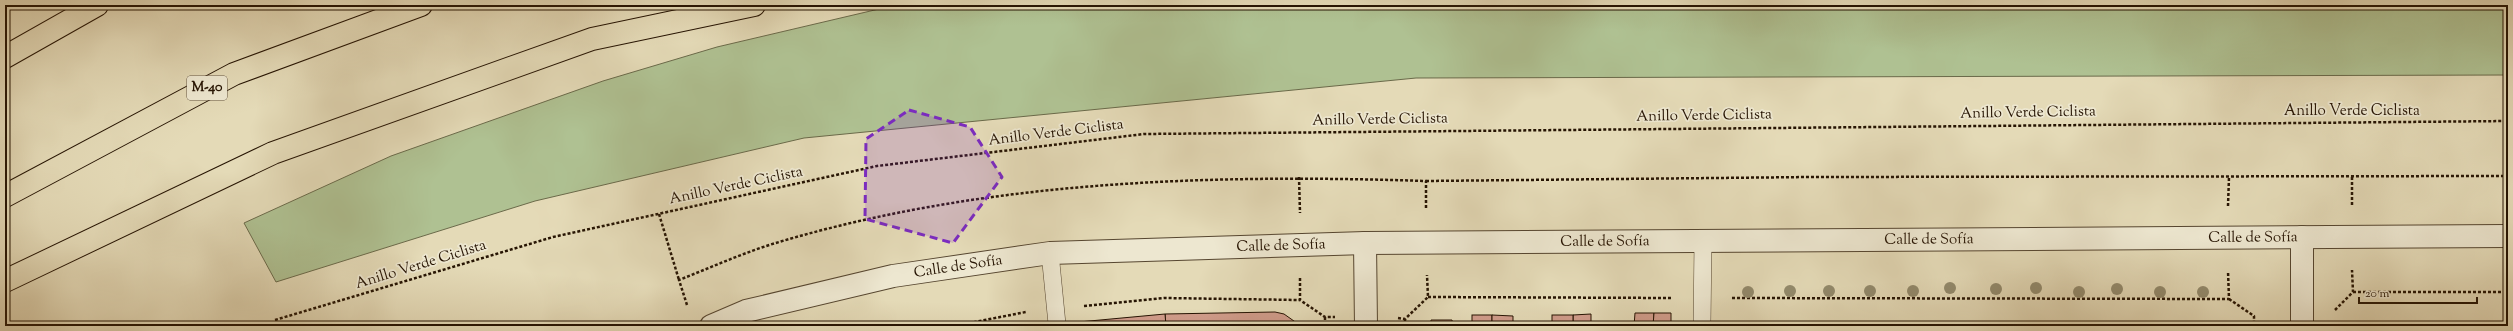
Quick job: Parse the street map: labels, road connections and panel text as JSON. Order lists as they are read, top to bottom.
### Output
{
  "streets": {
    "highway": ["M-40"],
    "street": ["Calle de Sofía"],
    "path": ["Anillo Verde Ciclista"]
  },
  "scale_bar": "20 m"
}
